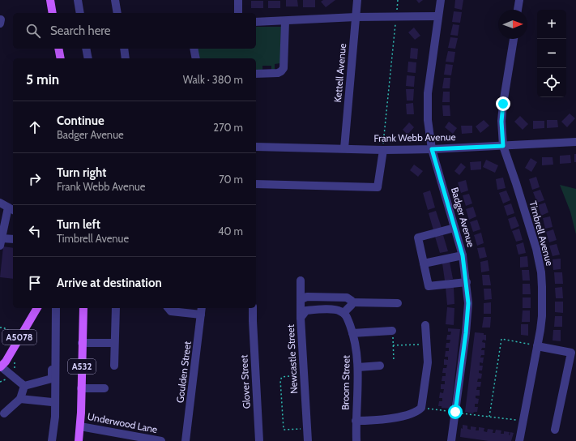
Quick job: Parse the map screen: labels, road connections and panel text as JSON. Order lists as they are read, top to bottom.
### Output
{
  "streets": {
    "main road": ["A5078", "A532"],
    "street": [
      "Kettell Avenue",
      "Frank Webb Avenue",
      "Badger Avenue",
      "Timbrell Avenue",
      "Newcastle Street",
      "Goulden Street",
      "Glover Street",
      "Broom Street",
      "Underwood Lane"
    ]
  },
  "crossings": [
    ["Kettell Avenue", "Frank Webb Avenue"],
    ["Frank Webb Avenue", "Badger Avenue"],
    ["Frank Webb Avenue", "Timbrell Avenue"],
    ["Newcastle Street", "Broom Street"],
    ["A532", "Underwood Lane"]
  ],
  "north": "right",
  "page": {
    "map_buttons": ["+", "−"],
    "search": "Search here",
    "heading": ["5 min", "Walk · 380 m"],
    "list": [
      ["Continue", "Badger Avenue", "270 m"],
      ["Turn right", "Frank Webb Avenue", "70 m"],
      ["Turn left", "Timbrell Avenue", "40 m"],
      "Arrive at destination"
    ]
  }
}
